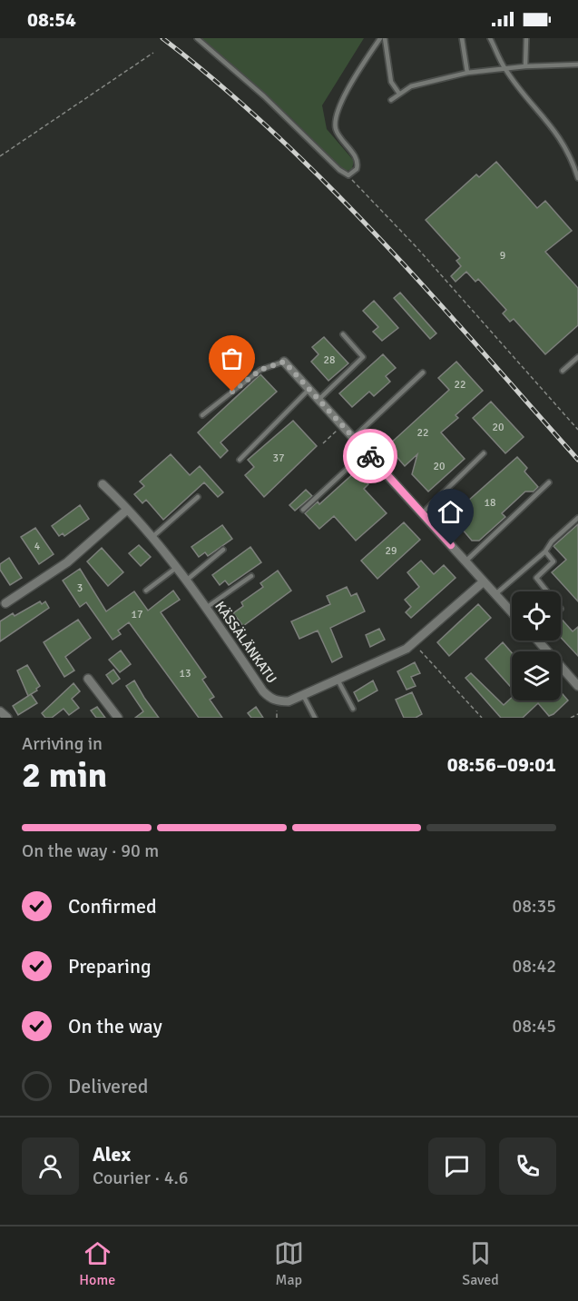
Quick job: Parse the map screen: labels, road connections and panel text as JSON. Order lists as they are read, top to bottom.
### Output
{
  "streets": {
    "street": ["KÄSSÄLÄNKATU"]
  },
  "house_numbers": [
    "9",
    "28",
    "22",
    "20",
    "22",
    "37",
    "20",
    "18",
    "4",
    "29",
    "3",
    "17",
    "13"
  ],
  "page": {
    "status": "08:54",
    "heading": ["2 min", "Arriving in", "08:56–09:01"],
    "panel": ["Alex", "Courier · 4.6"],
    "bar": "On the way · 90 m",
    "list": [
      ["Confirmed", "08:35"],
      ["Preparing", "08:42"],
      ["On the way", "08:45"],
      "Delivered"
    ],
    "tabs": ["Home", "Map", "Saved"]
  }
}
